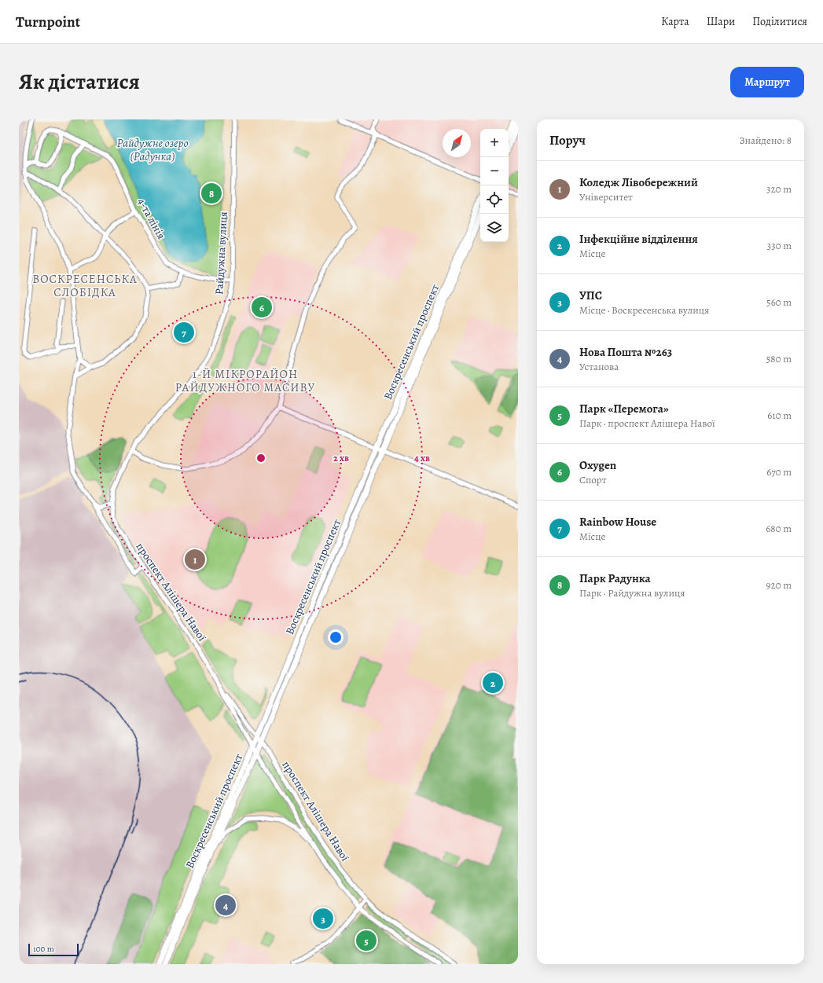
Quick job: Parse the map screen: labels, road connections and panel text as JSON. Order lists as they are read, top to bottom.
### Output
{
  "streets": {
    "main road": ["Воскресенський проспект"],
    "street": ["4-та лінія", "Райдужна вулиця", "проспект Алішера Навої"]
  },
  "crossings": [
    ["4-та лінія", "Райдужна вулиця"],
    ["Райдужна вулиця", "проспект Алішера Навої"],
    ["Воскресенський проспект", "проспект Алішера Навої"]
  ],
  "districts": ["ВОСКРЕСЕНСЬКА СЛОБІДКА", "1-Й МІКРОРАЙОН РАЙДУЖНОГО МАСИВУ"],
  "water": ["Райдужне озеро (Радунка)"],
  "scale_bar": "100 m",
  "north": "top right",
  "page": {
    "header": "Turnpoint",
    "nav": ["Карта", "Шари", "Поділитися"],
    "title": "Як дістатися",
    "buttons": "Маршрут",
    "heading": ["Поруч", "Знайдено: 8"],
    "map_buttons": ["+", "−"],
    "list": [
      {
        "mark": "1",
        "name": "Коледж Лівобережний",
        "note": "Університет",
        "value": "320 m"
      },
      {
        "mark": "2",
        "name": "Інфекційне відділення",
        "note": "Місце",
        "value": "330 m"
      },
      {
        "mark": "3",
        "name": "УПС",
        "note": "Місце · Воскресенська вулиця",
        "value": "560 m"
      },
      {
        "mark": "4",
        "name": "Нова Пошта №263",
        "note": "Установа",
        "value": "580 m"
      },
      {
        "mark": "5",
        "name": "Парк «Перемога»",
        "note": "Парк · проспект Алішера Навої",
        "value": "610 m"
      },
      {
        "mark": "6",
        "name": "Oxygen",
        "note": "Спорт",
        "value": "670 m"
      },
      {
        "mark": "7",
        "name": "Rainbow House",
        "note": "Місце",
        "value": "680 m"
      },
      {
        "mark": "8",
        "name": "Парк Радунка",
        "note": "Парк · Райдужна вулиця",
        "value": "920 m"
      }
    ],
    "pins": [
      "8",
      "6",
      "7",
      "1",
      "2",
      "4",
      "3",
      "5"
    ],
    "scale": "100 m"
  },
  "rings": ["2 хв", "4 хв"]
}
